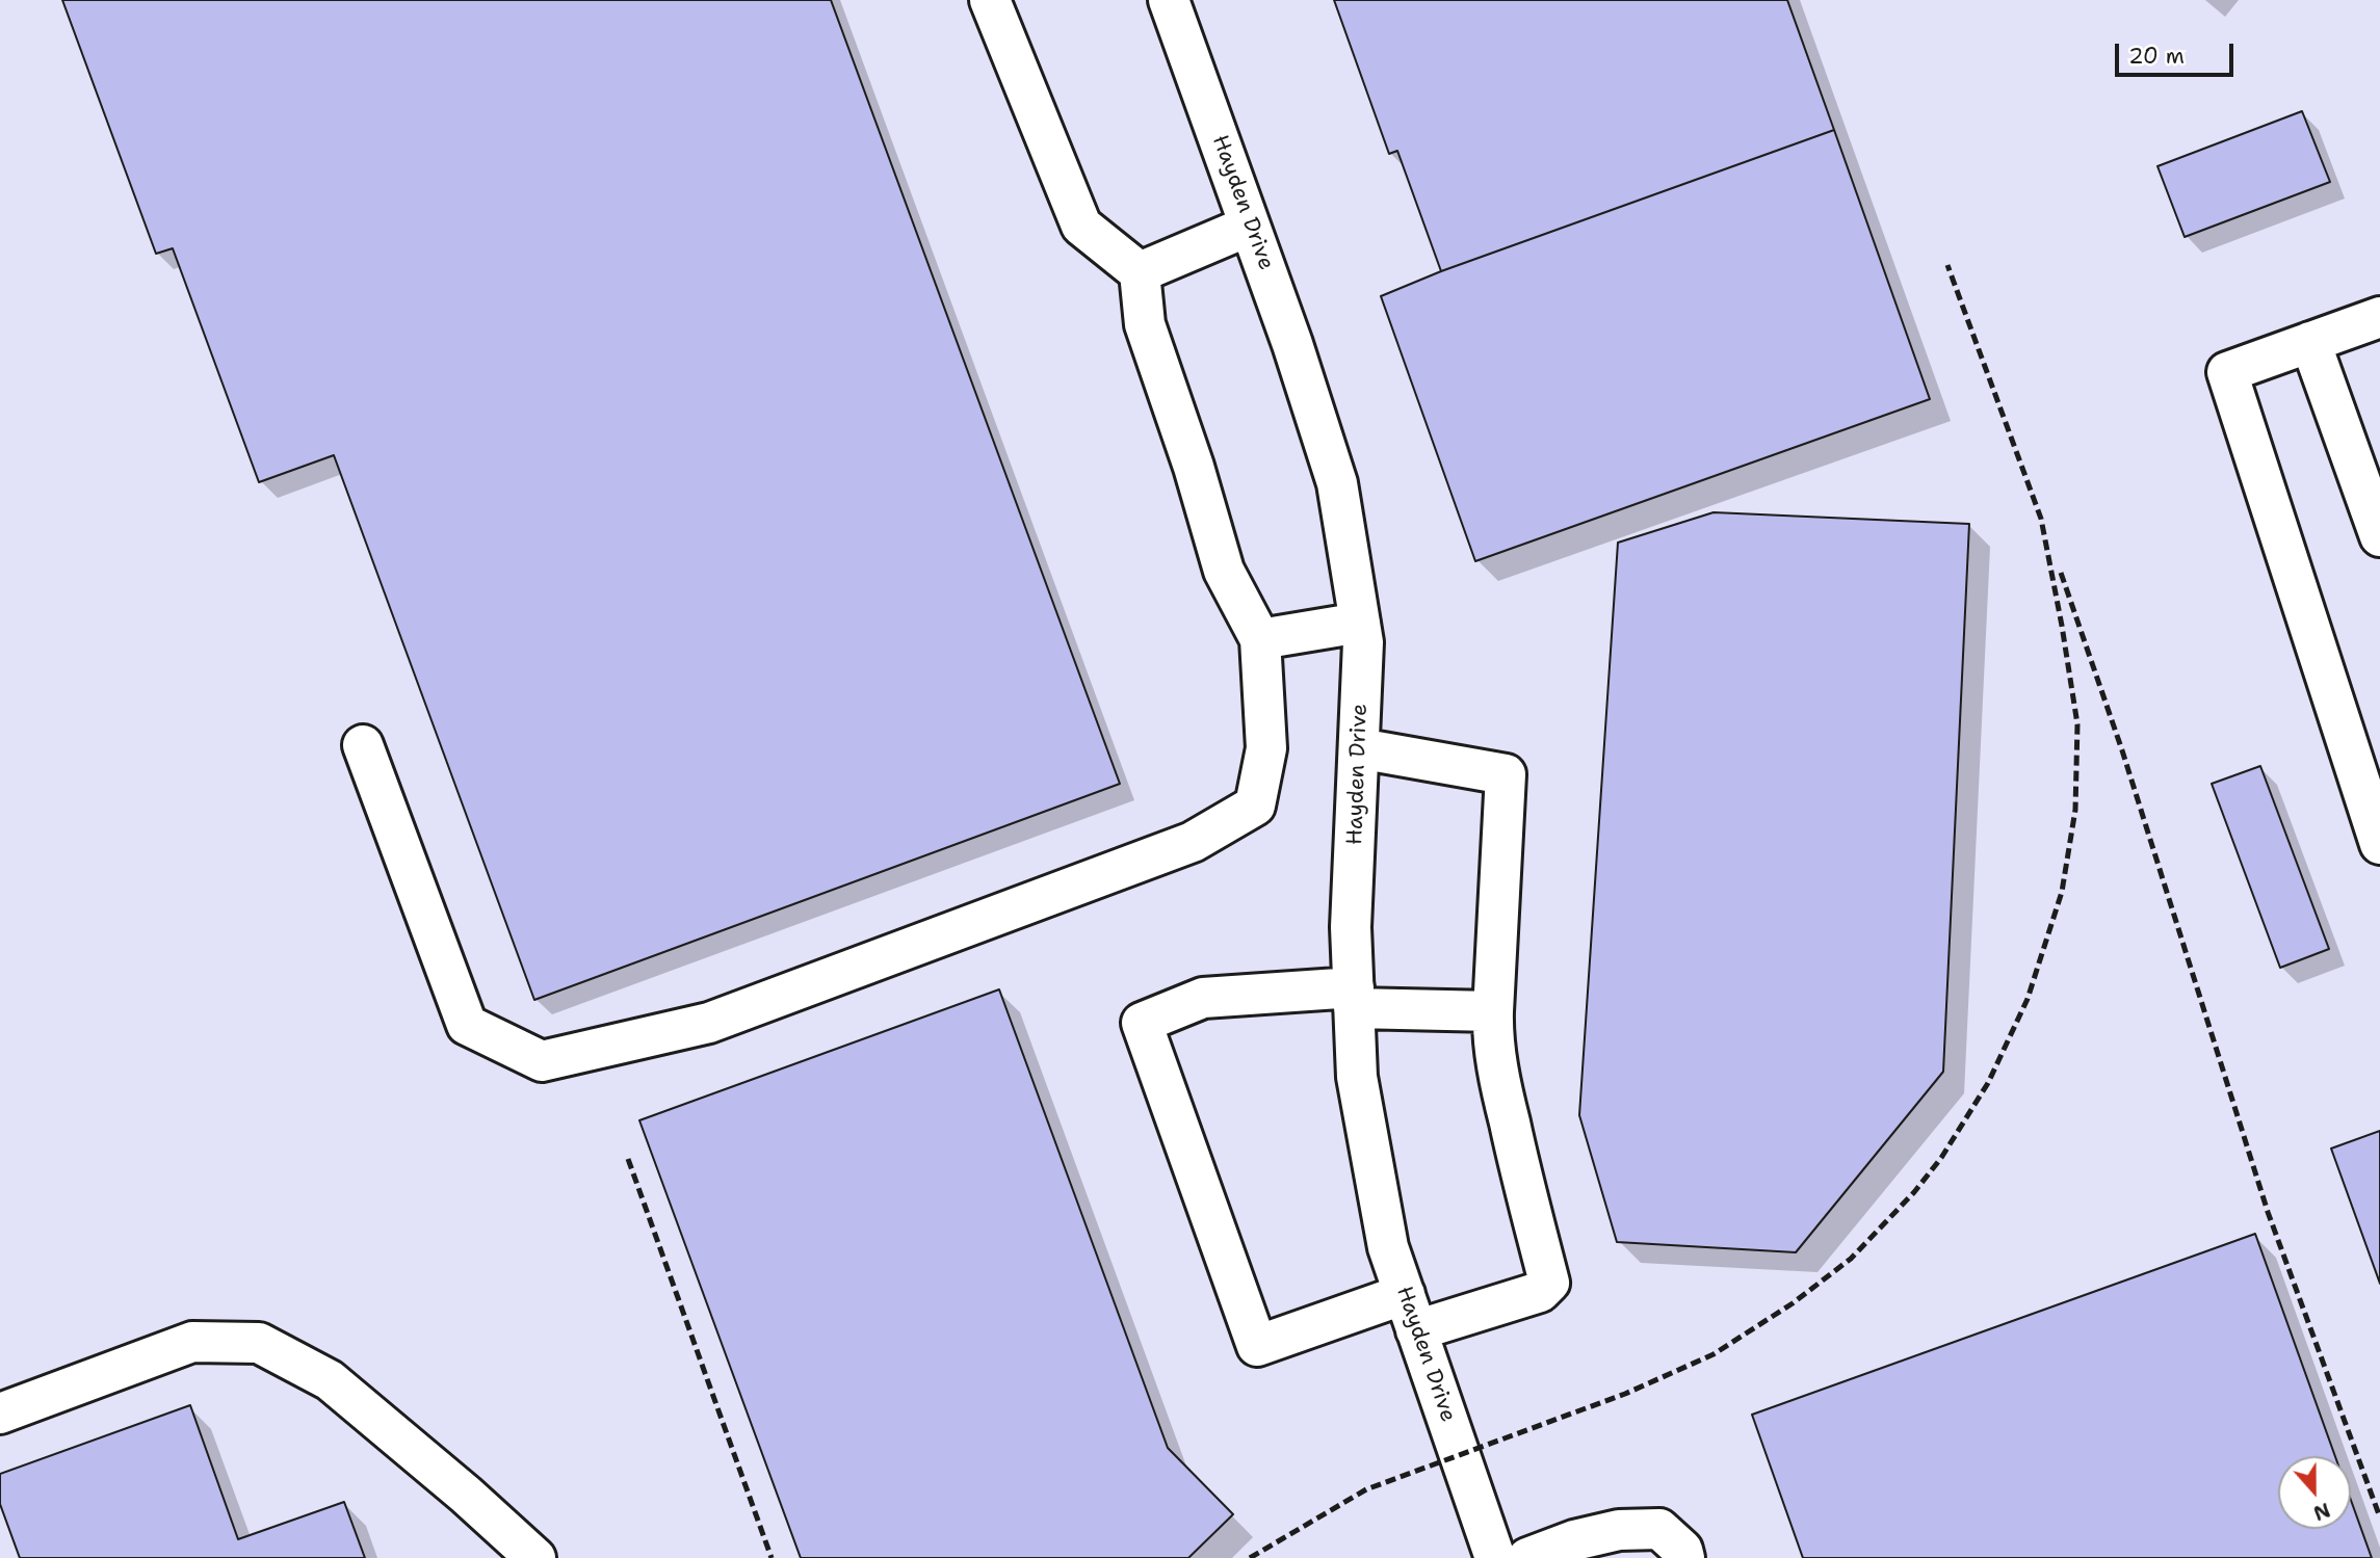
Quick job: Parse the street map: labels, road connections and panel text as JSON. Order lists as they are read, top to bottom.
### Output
{
  "streets": {
    "street": ["Hayden Drive"]
  },
  "scale_bar": "20 m",
  "north": "bottom"
}
